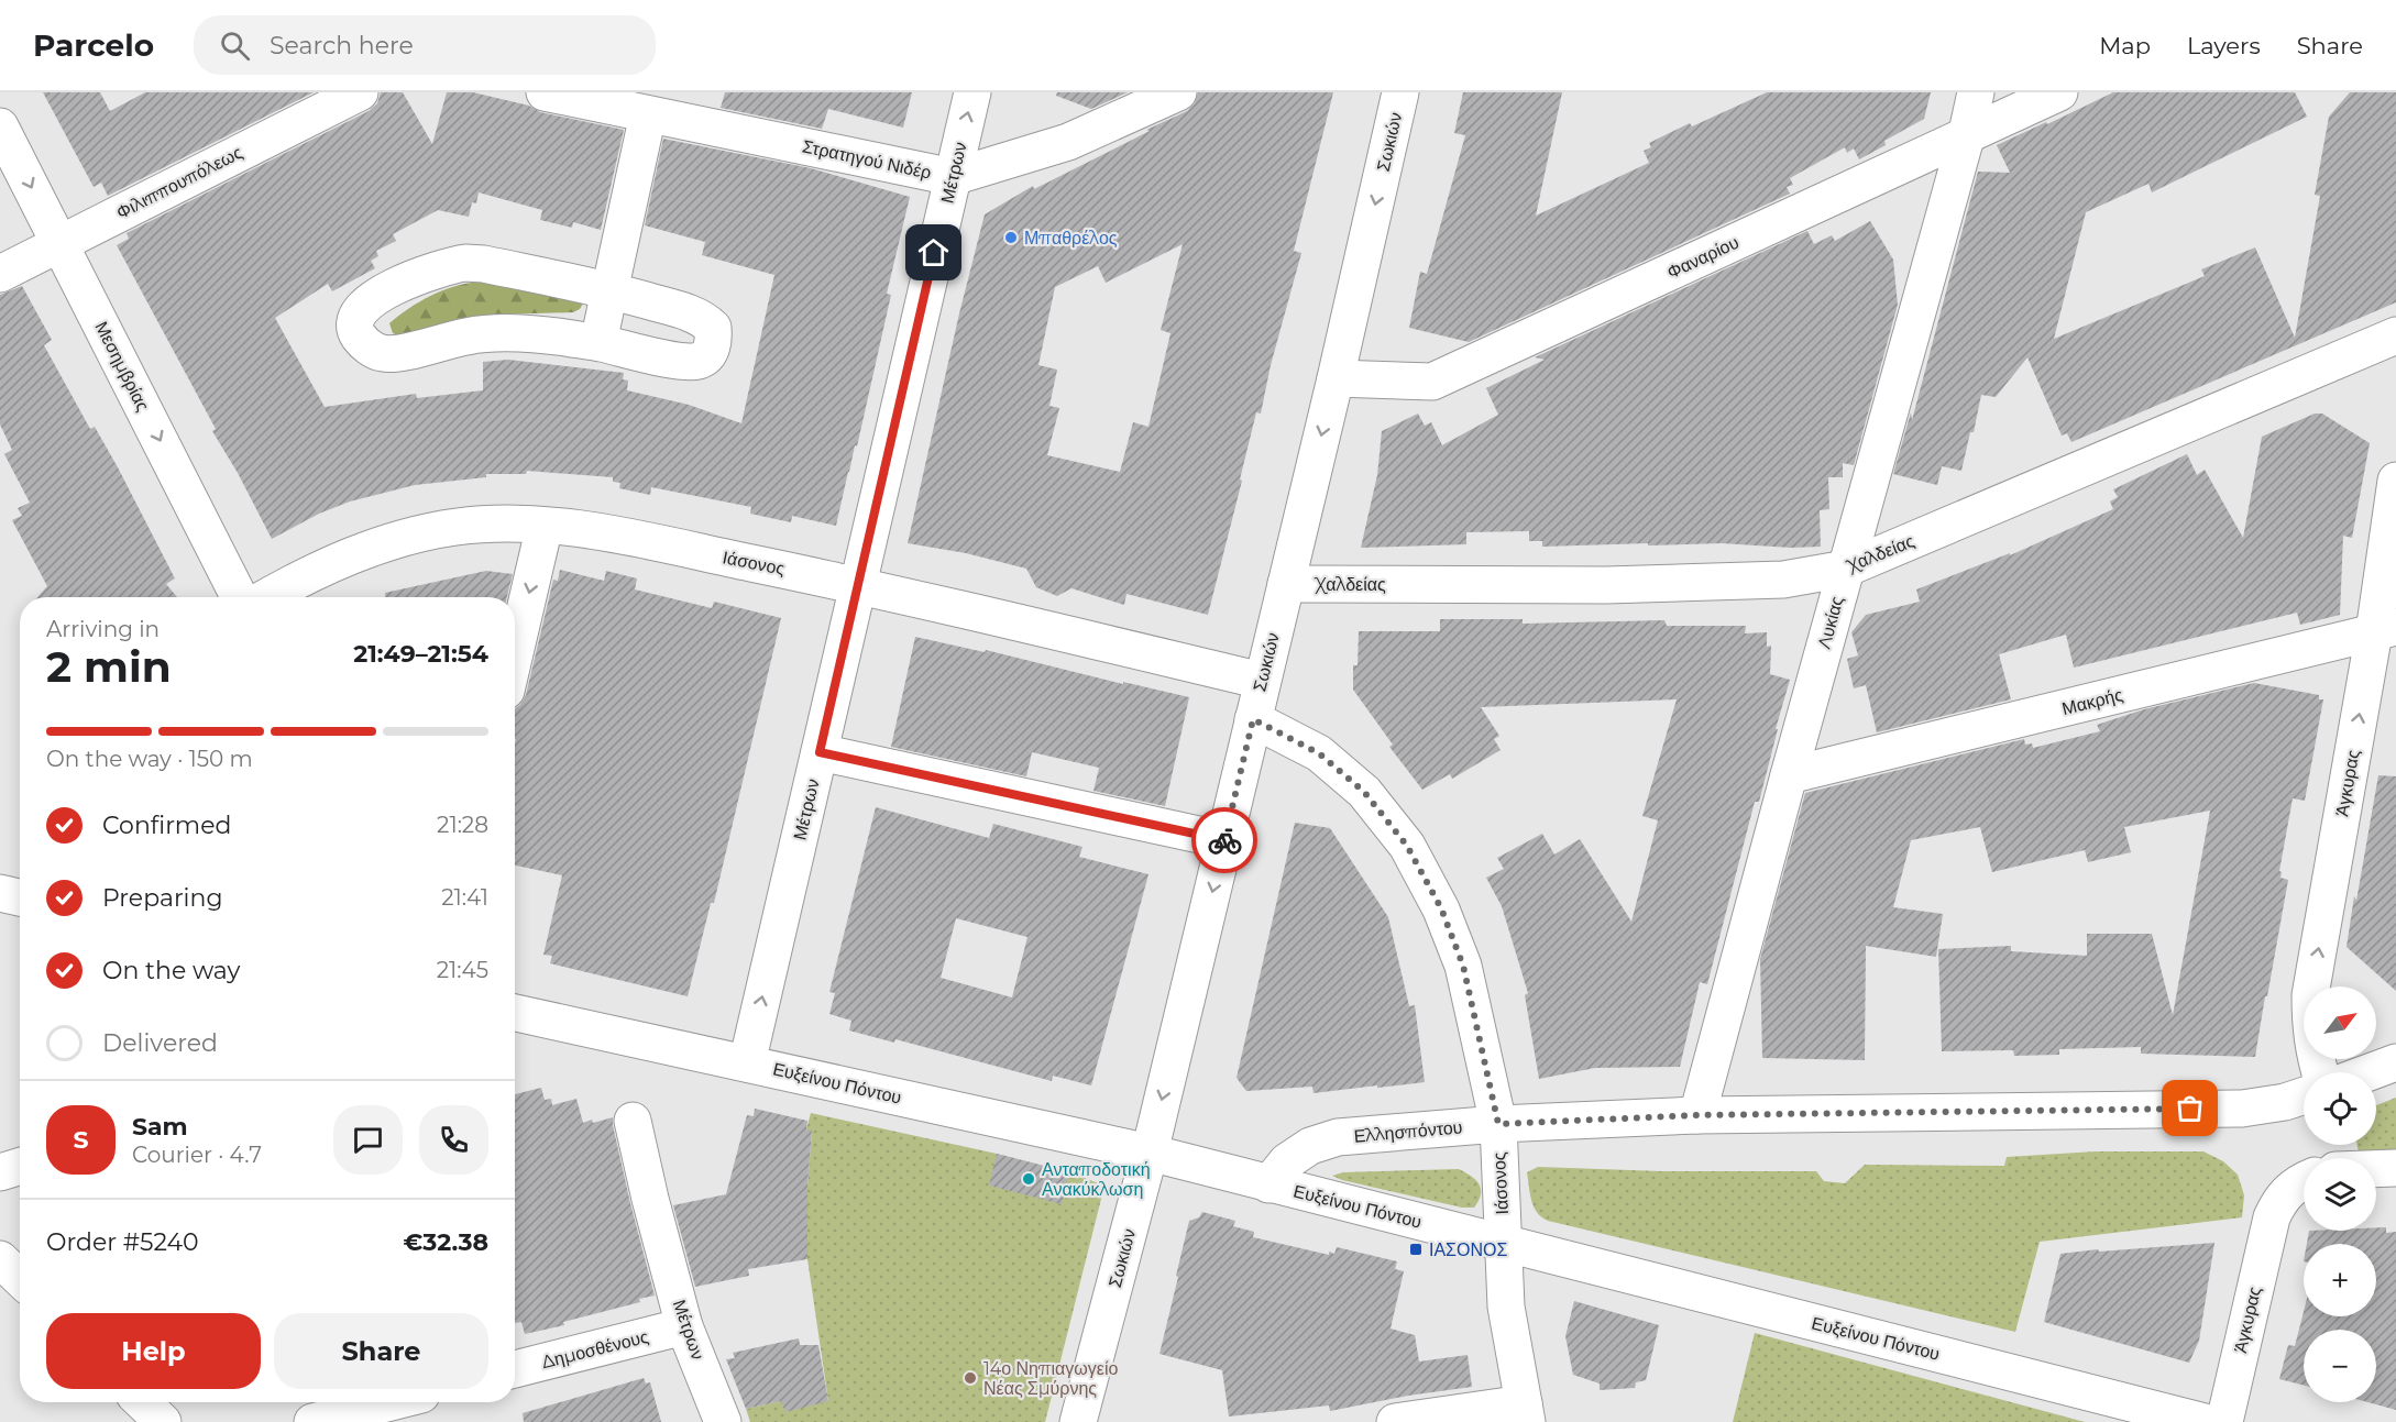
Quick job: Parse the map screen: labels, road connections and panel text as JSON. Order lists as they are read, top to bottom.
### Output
{
  "streets": {
    "street": [
      "Σωκιών",
      "Στρατηγού Νιδέρ",
      "Μέτρων",
      "Φιλιππουπόλεως",
      "Φαναρίου",
      "Μεσημβρίας",
      "Χαλδείας",
      "Ιάσονος",
      "Λυκίας",
      "Μακρής",
      "Άγκυρας",
      "Ευξείνου Πόντου",
      "Ελλησπόντου",
      "Δημοσθένους"
    ]
  },
  "crossings": [
    ["Σωκιών", "Φαναρίου"],
    ["Σωκιών", "Χαλδείας"],
    ["Σωκιών", "Ιάσονος"],
    ["Σωκιών", "Ευξείνου Πόντου"],
    ["Στρατηγού Νιδέρ", "Μέτρων"],
    ["Μέτρων", "Ιάσονος"],
    ["Μέτρων", "Ευξείνου Πόντου"],
    ["Μέτρων", "Δημοσθένους"],
    ["Φιλιππουπόλεως", "Μεσημβρίας"],
    ["Φαναρίου", "Λυκίας"],
    ["Χαλδείας", "Λυκίας"],
    ["Ιάσονος", "Ευξείνου Πόντου"],
    ["Ιάσονος", "Ελλησπόντου"],
    ["Λυκίας", "Μακρής"],
    ["Λυκίας", "Ελλησπόντου"],
    ["Μακρής", "Άγκυρας"],
    ["Ευξείνου Πόντου", "Ελλησπόντου"]
  ],
  "one_way": ["Σωκιών", "Μεσημβρίας", "Άγκυρας"],
  "places": {
    "other": ["Μπαθρέλος", "Ανταποδοτική Ανακύκλωση", "14ο Νηπιαγωγείο Νέας Σμύρνης"],
    "transit": ["ΙΑΣΟΝΟΣ"]
  },
  "north": "top right",
  "page": {
    "header": "Parcelo",
    "search": "Search here",
    "nav": ["Map", "Layers", "Share"],
    "heading": ["2 min", "Arriving in", "21:49–21:54"],
    "panel": [
      "Sam",
      "Courier · 4.7",
      "Order #5240",
      "€32.38"
    ],
    "bar": "On the way · 150 m",
    "list": [
      ["Confirmed", "21:28"],
      ["Preparing", "21:41"],
      ["On the way", "21:45"],
      "Delivered"
    ],
    "map_buttons": ["+", "−"],
    "round": "S",
    "buttons": ["Help", "Share"]
  }
}
